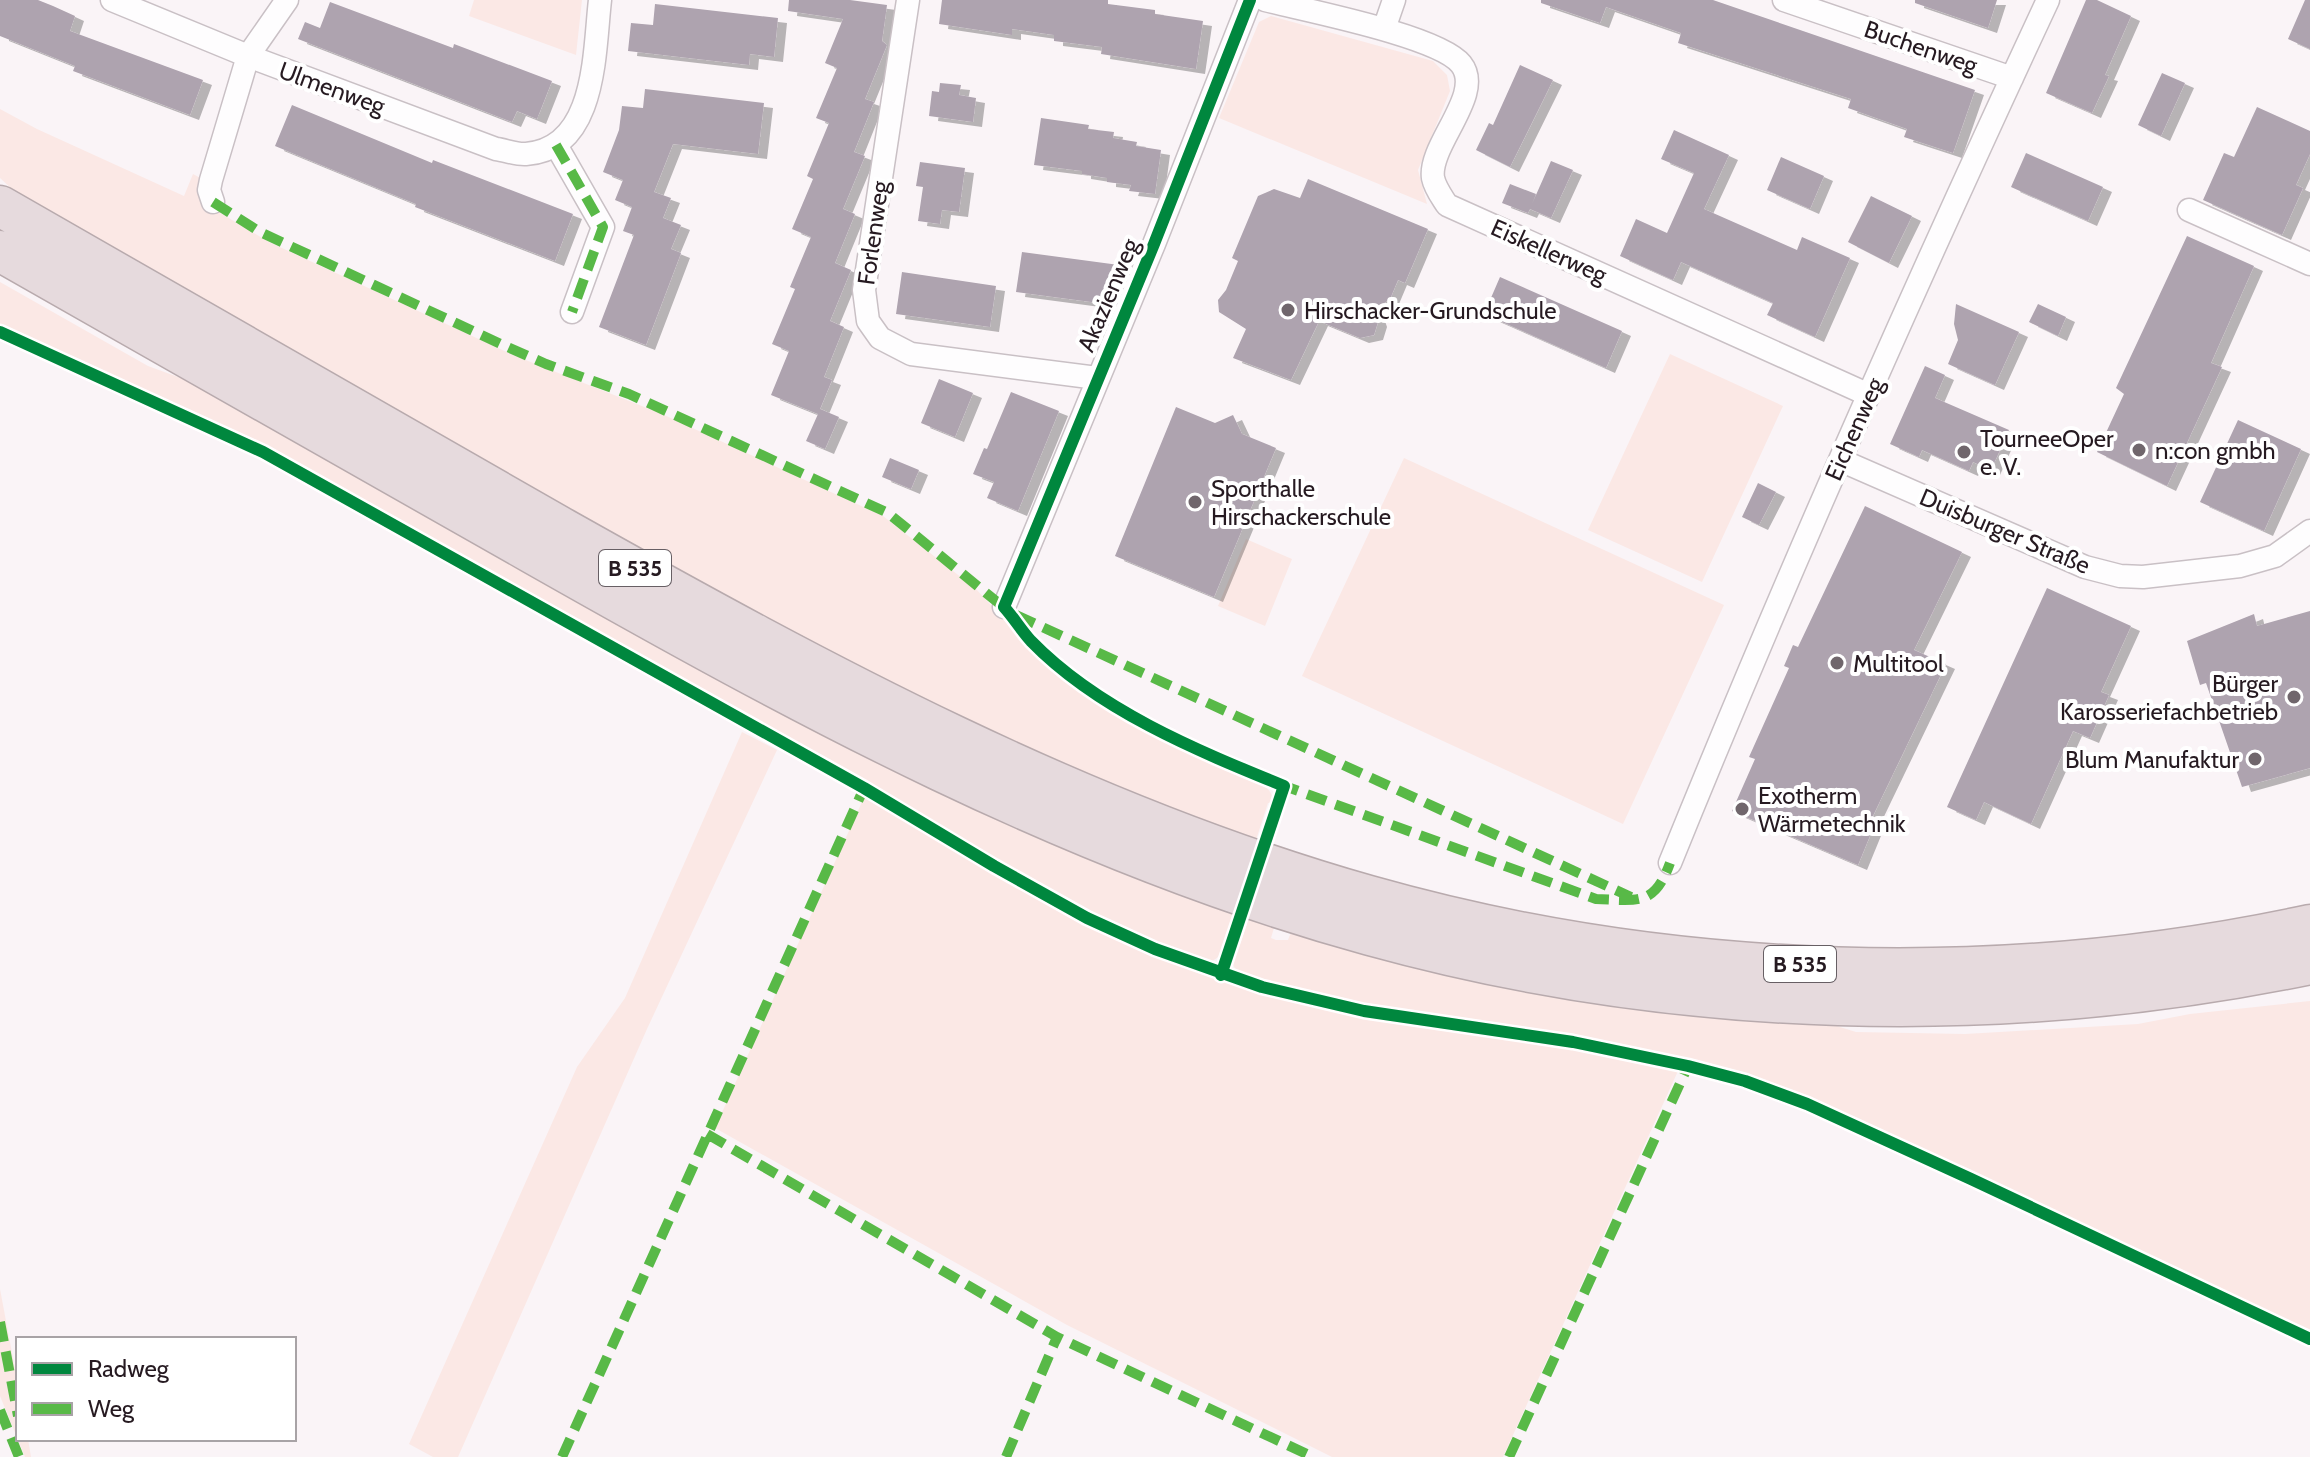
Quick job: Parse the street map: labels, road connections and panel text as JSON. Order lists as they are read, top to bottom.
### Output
{
  "streets": {
    "highway": ["B 535"],
    "street": [
      "Buchenweg",
      "Ulmenweg",
      "Forlenweg",
      "Eiskellerweg",
      "Akazienweg",
      "Eichenweg",
      "Duisburger Straße"
    ]
  },
  "crossings": [
    ["Buchenweg", "Eichenweg"],
    ["Forlenweg", "Akazienweg"],
    ["Eiskellerweg", "Eichenweg"],
    ["Eichenweg", "Duisburger Straße"]
  ],
  "places": [
    "Hirschacker-Grundschule",
    "n:con gmbh",
    "TourneeOper e. V.",
    "Sporthalle Hirschackerschule",
    "Multitool",
    "Bürger Karosseriefachbetrieb",
    "Blum Manufaktur",
    "Exotherm Wärmetechnik"
  ],
  "legend": ["Radweg", "Weg"]
}
